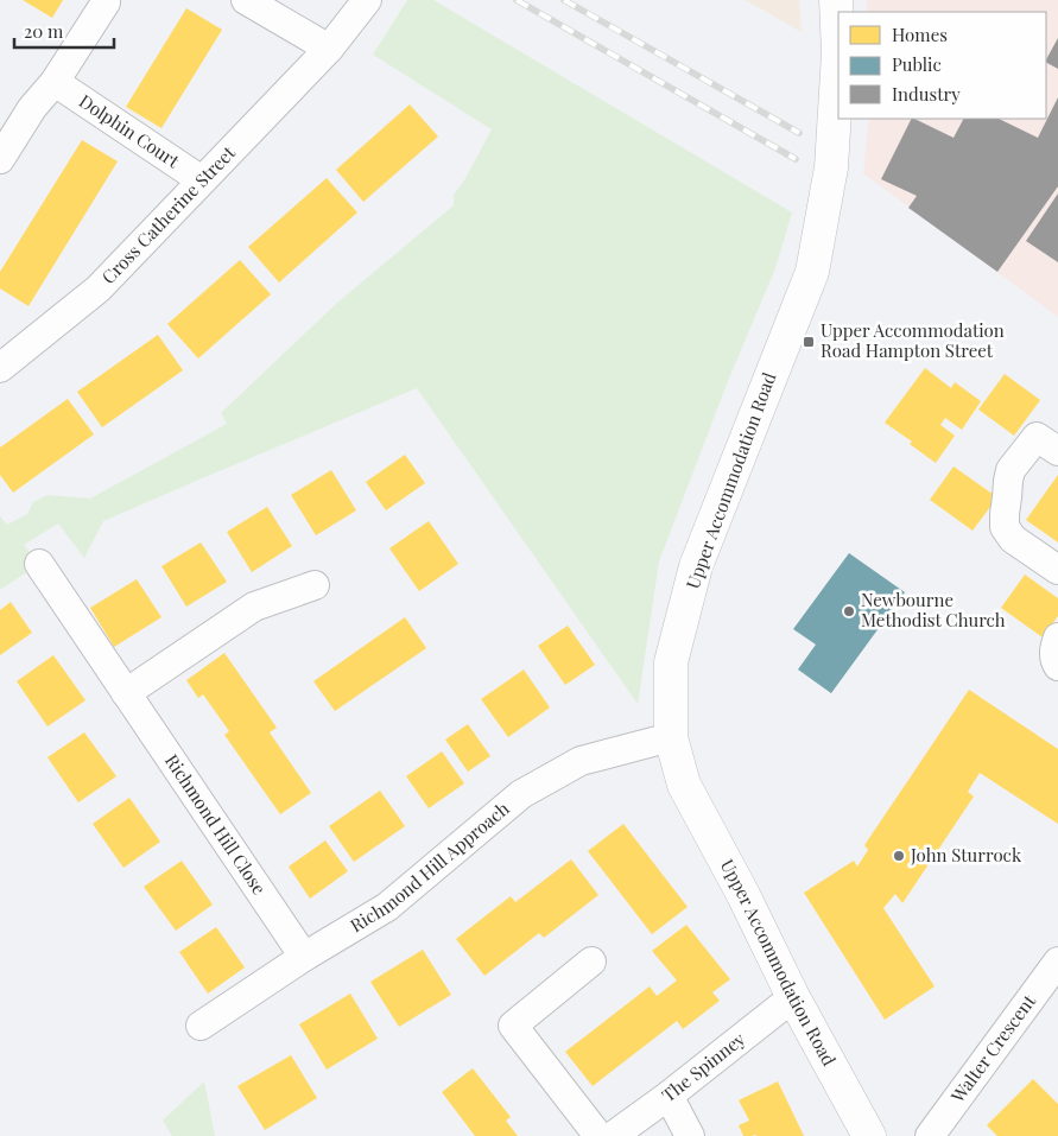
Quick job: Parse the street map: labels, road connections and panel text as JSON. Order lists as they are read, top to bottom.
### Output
{
  "streets": {
    "street": [
      "Dolphin Court",
      "Cross Catherine Street",
      "Upper Accommodation Road",
      "Richmond Hill Close",
      "Richmond Hill Approach",
      "Walter Crescent",
      "The Spinney"
    ]
  },
  "crossings": [
    ["Dolphin Court", "Cross Catherine Street"],
    ["Upper Accommodation Road", "Richmond Hill Approach"],
    ["Upper Accommodation Road", "The Spinney"],
    ["Richmond Hill Close", "Richmond Hill Approach"]
  ],
  "places": {
    "transit": ["Upper Accommodation Road Hampton Street"],
    "other": ["Newbourne Methodist Church", "John Sturrock"]
  },
  "legend": ["Homes", "Public", "Industry"],
  "scale_bar": "20 m"
}
